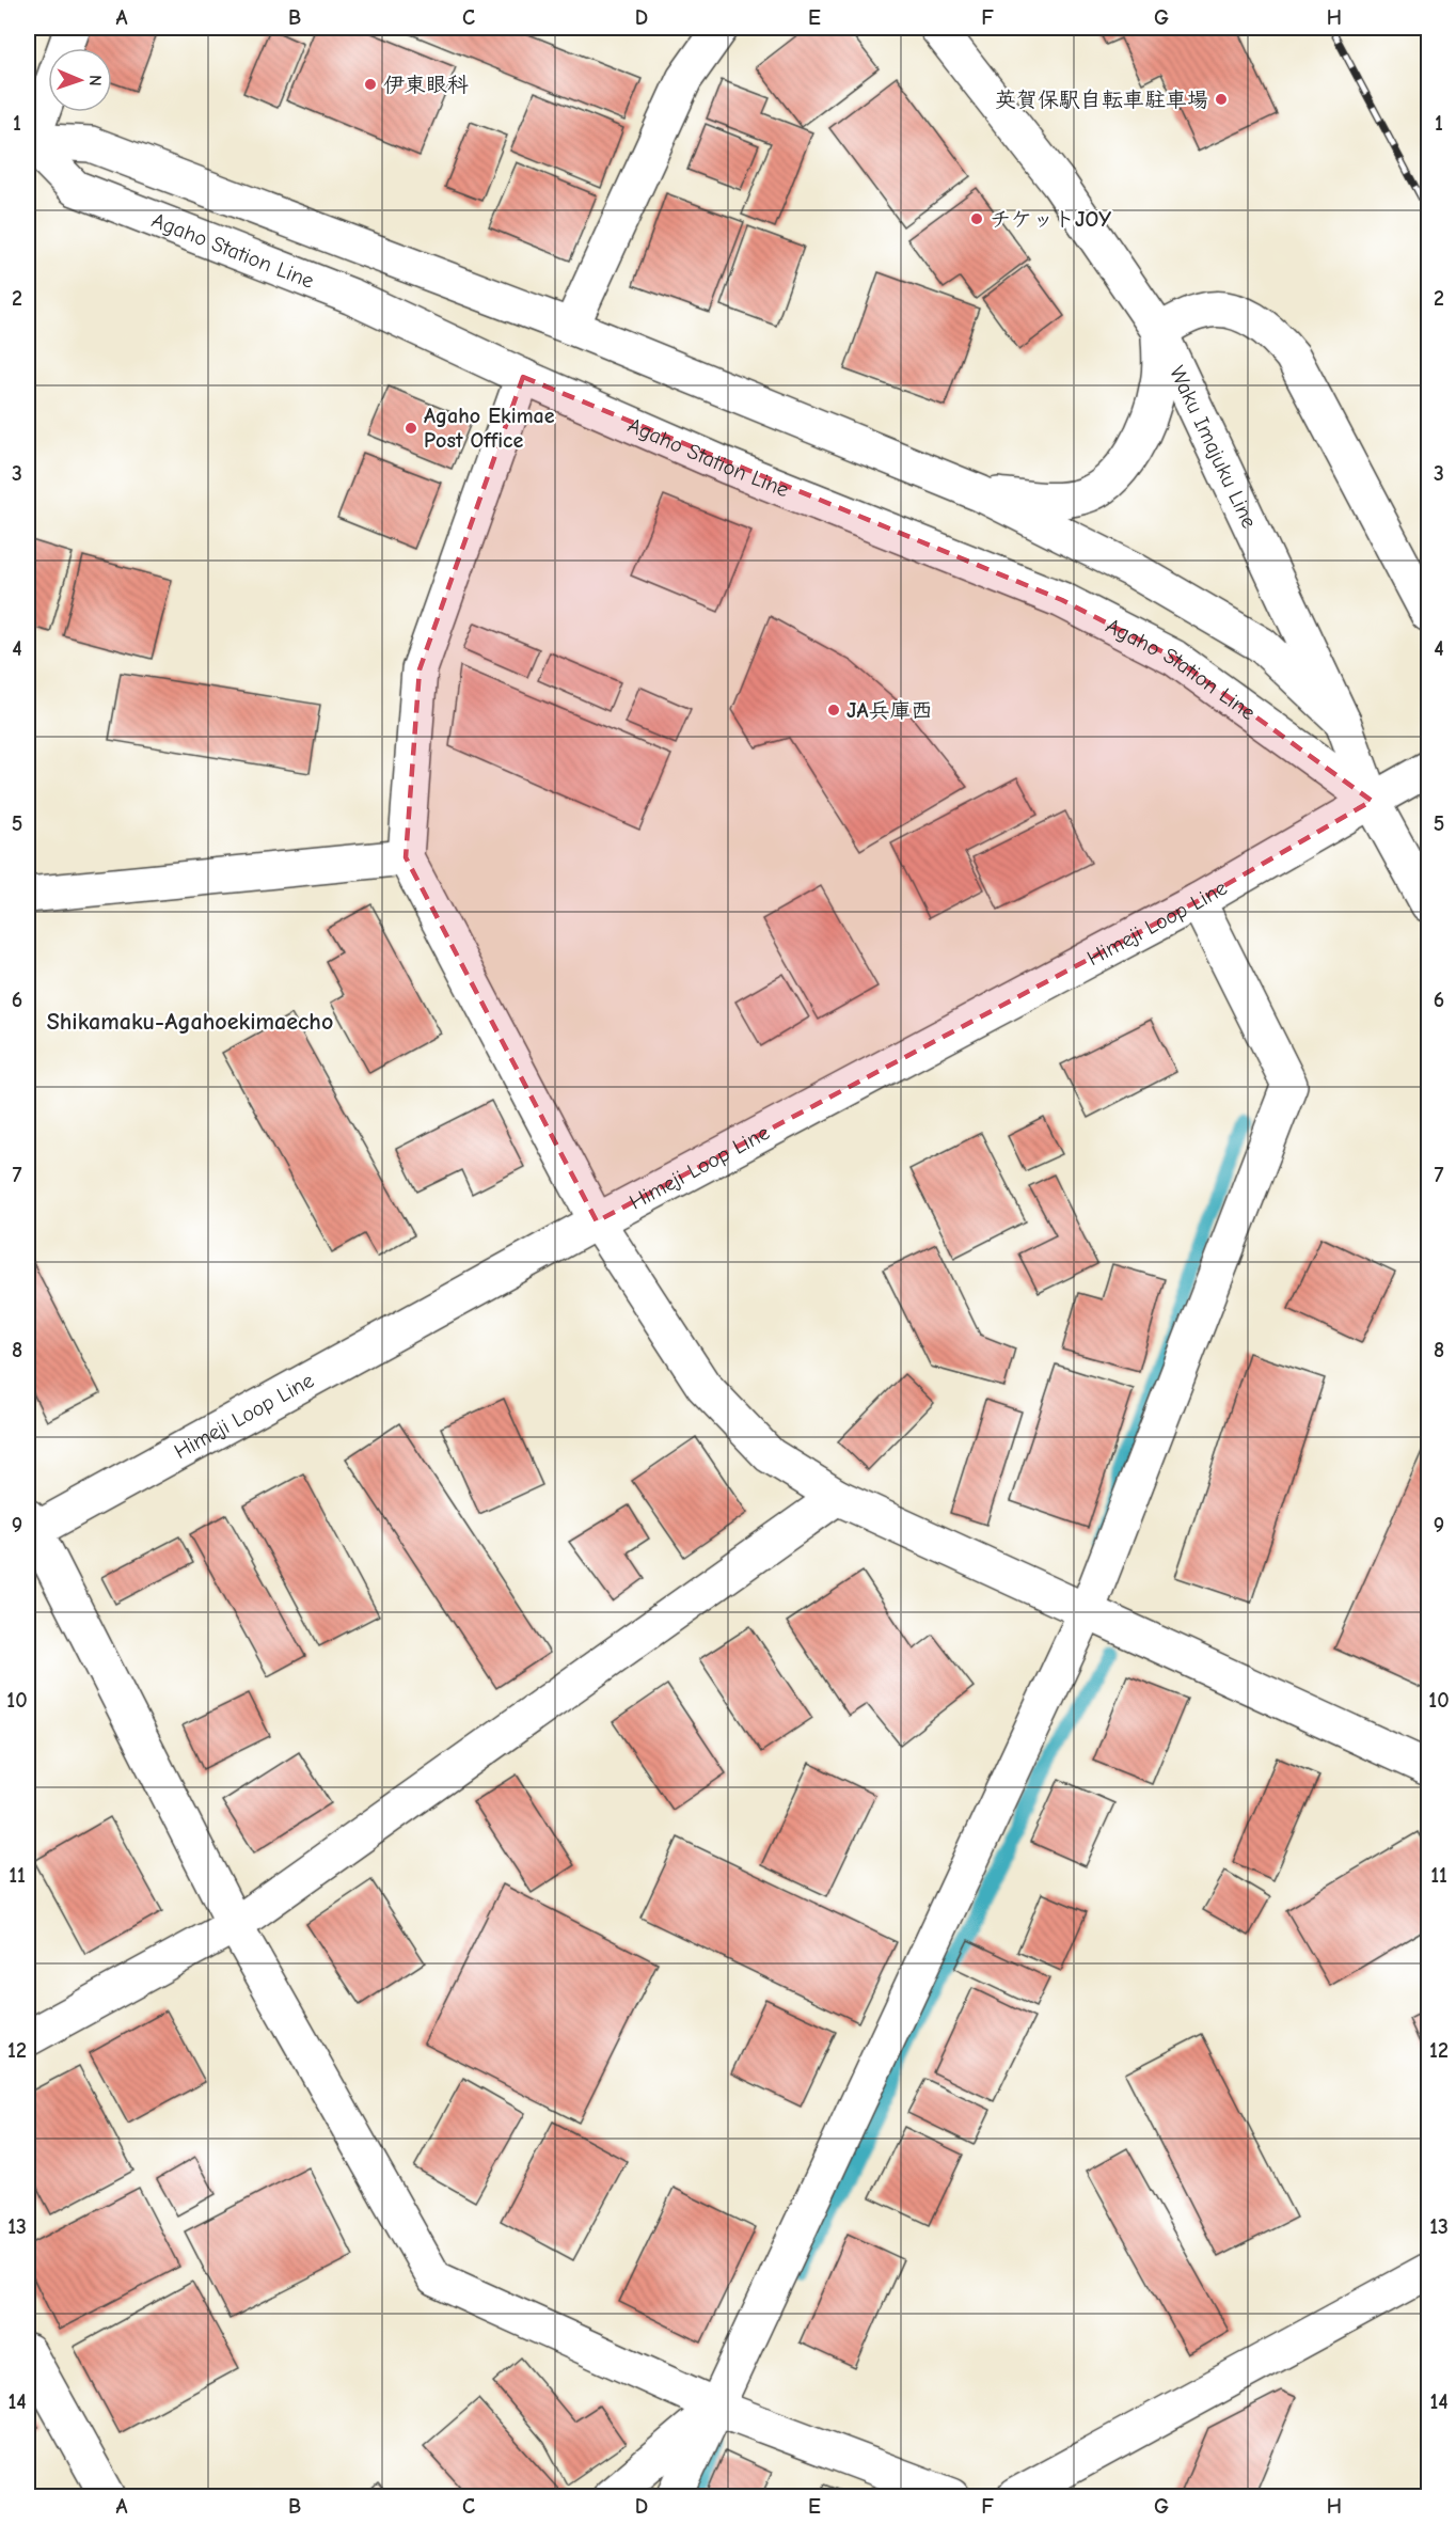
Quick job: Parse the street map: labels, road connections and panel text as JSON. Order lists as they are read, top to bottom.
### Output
{
  "streets": {
    "street": ["Agaho Station Line", "Waku Imajuku Line", "Himeji Loop Line"]
  },
  "crossings": [
    ["Agaho Station Line", "Waku Imajuku Line"],
    ["Agaho Station Line", "Himeji Loop Line"],
    ["Waku Imajuku Line", "Himeji Loop Line"]
  ],
  "districts": ["Shikamaku-Agahoekimaecho"],
  "places": [
    "伊東眼科",
    "英賀保駅自転車駐車場",
    "チケットJOY",
    "Agaho Ekimae Post Office",
    "JA兵庫西"
  ],
  "north": "right",
  "grid": {
    "columns": [
      "A",
      "B",
      "C",
      "D",
      "E",
      "F",
      "G",
      "H"
    ],
    "rows": [
      "1",
      "2",
      "3",
      "4",
      "5",
      "6",
      "7",
      "8",
      "9",
      "10",
      "11",
      "12",
      "13",
      "14"
    ]
  }
}
